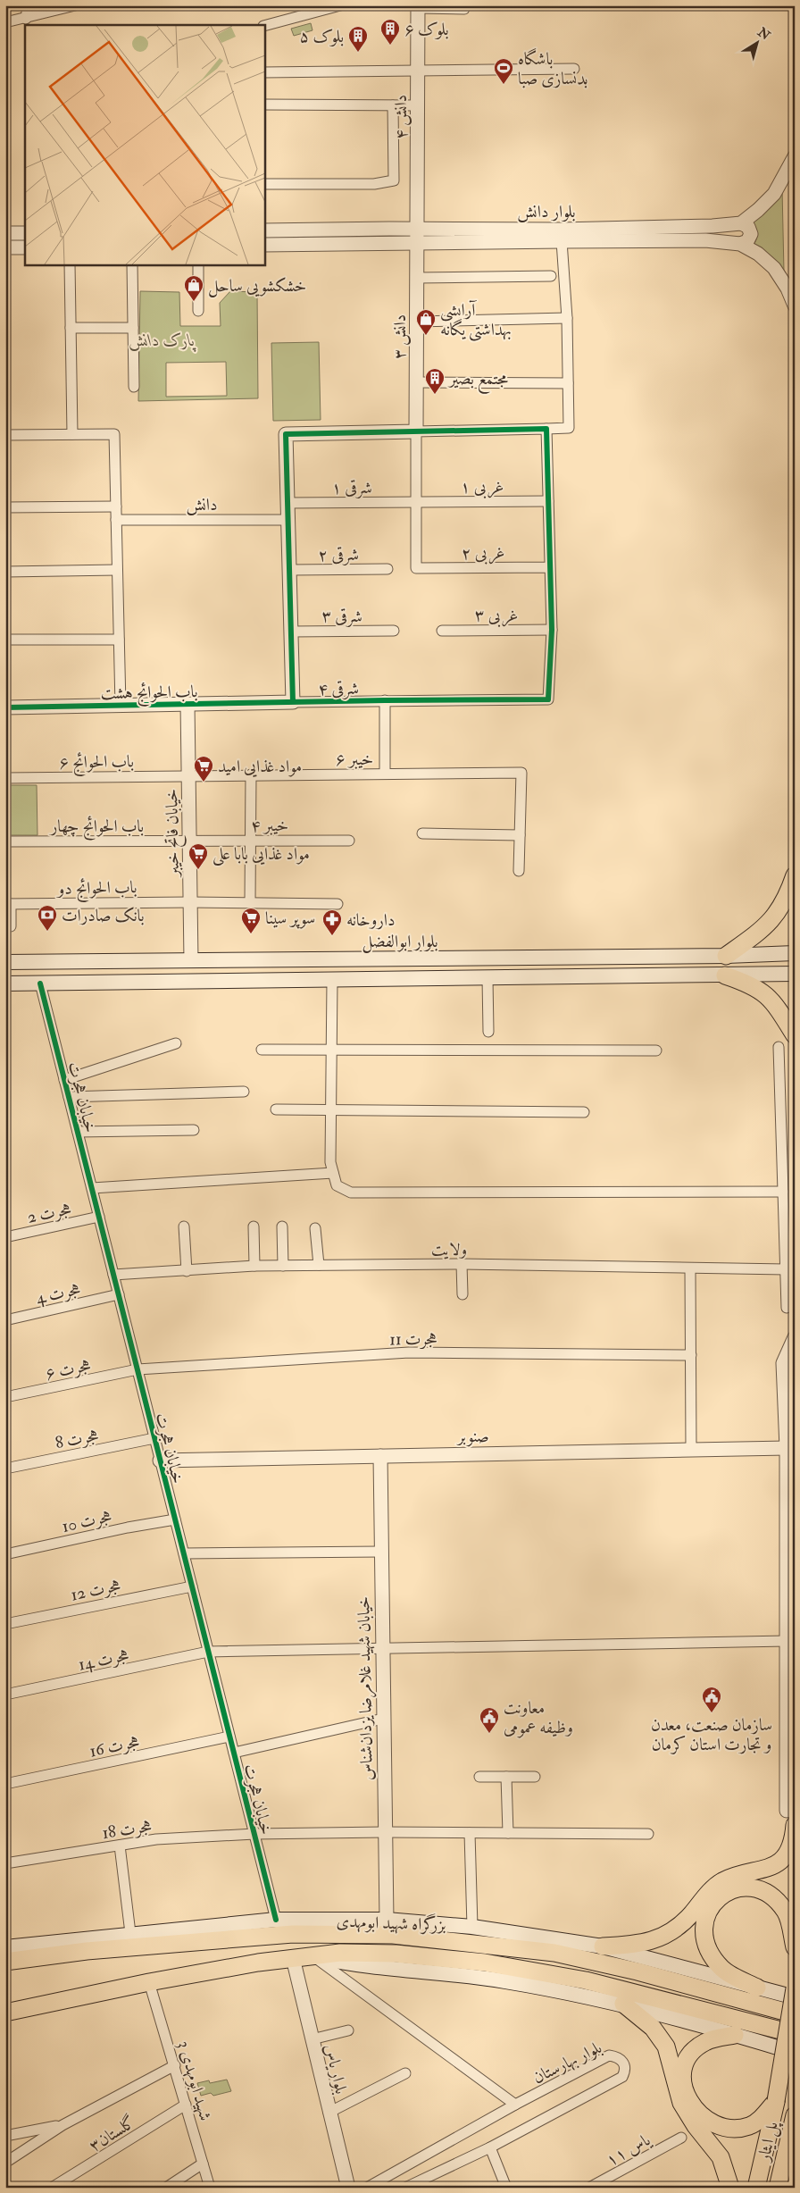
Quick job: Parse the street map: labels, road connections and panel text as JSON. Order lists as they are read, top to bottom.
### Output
{
  "streets": {
    "highway": ["بزرگراه شهید ابومهدی", "پل ایثار"],
    "main road": ["بلوار ابوالفضل"],
    "street": [
      "دانش ۴",
      "بلوار دانش",
      "دانش ۳",
      "۱ غربی",
      "۱ شرقی",
      "دانش",
      "۲ غربی",
      "۲ شرقی",
      "۳ غربی",
      "۳ شرقی",
      "۴ شرقی",
      "باب الحوائج هشت",
      "خیبر ۶",
      "باب الحوائج ۶",
      "خیبر ۴",
      "باب الحوائج چهار",
      "خیابان فاتح خیبر",
      "باب الحوائج دو",
      "خیابان هجرت",
      "هجرت 2",
      "ولایت",
      "هجرت 4",
      "هجرت 11",
      "هجرت ۶",
      "صنوبر",
      "هجرت 8",
      "هجرت 10",
      "هجرت 12",
      "هجرت 14",
      "خیابان شهید غلامرضا یزدان‌شناس",
      "هجرت 16",
      "هجرت 18",
      "بلوار بهارستان",
      "بلوار یاس",
      "شهید ابومهدی 3",
      "گلستان۳",
      "یاس ۱۱"
    ]
  },
  "crossings": [
    ["دانش ۴", "بلوار دانش"],
    ["دانش ۴", "دانش ۳"],
    ["بلوار دانش", "دانش ۳"],
    ["۱ غربی", "۱ شرقی"],
    ["۱ غربی", "۲ غربی"],
    ["۱ شرقی", "۲ غربی"],
    ["۳ غربی", "۴ شرقی"],
    ["۴ شرقی", "باب الحوائج هشت"],
    ["باب الحوائج هشت", "خیابان فاتح خیبر"],
    ["خیبر ۶", "باب الحوائج ۶"],
    ["خیبر ۶", "خیابان فاتح خیبر"],
    ["باب الحوائج ۶", "خیابان فاتح خیبر"],
    ["خیبر ۴", "باب الحوائج چهار"],
    ["خیبر ۴", "خیابان فاتح خیبر"],
    ["باب الحوائج چهار", "خیابان فاتح خیبر"],
    ["خیابان فاتح خیبر", "باب الحوائج دو"],
    ["خیابان فاتح خیبر", "بلوار ابوالفضل"],
    ["خیابان هجرت", "هجرت 2"],
    ["خیابان هجرت", "ولایت"],
    ["خیابان هجرت", "هجرت 4"],
    ["خیابان هجرت", "هجرت 11"],
    ["خیابان هجرت", "هجرت ۶"],
    ["خیابان هجرت", "صنوبر"],
    ["خیابان هجرت", "هجرت 8"],
    ["خیابان هجرت", "هجرت 10"],
    ["خیابان هجرت", "هجرت 12"],
    ["خیابان هجرت", "هجرت 14"],
    ["خیابان هجرت", "هجرت 16"],
    ["خیابان هجرت", "هجرت 18"],
    ["خیابان هجرت", "بزرگراه شهید ابومهدی"],
    ["هجرت 11", "هجرت ۶"],
    ["صنوبر", "خیابان شهید غلامرضا یزدان‌شناس"],
    ["هجرت 14", "خیابان شهید غلامرضا یزدان‌شناس"],
    ["خیابان شهید غلامرضا یزدان‌شناس", "هجرت 18"],
    ["خیابان شهید غلامرضا یزدان‌شناس", "بزرگراه شهید ابومهدی"],
    ["بزرگراه شهید ابومهدی", "بلوار یاس"],
    ["بزرگراه شهید ابومهدی", "شهید ابومهدی 3"],
    ["شهید ابومهدی 3", "گلستان۳"]
  ],
  "parks": ["پارک دانش"],
  "places": {
    "building": ["بلوک ۶", "بلوک ۵", "مجتمع بصیر"],
    "sports": ["باشگاه بدنسازی صبا"],
    "shop": ["خشکشویی ساحل", "آرایشی بهداشتی یگانه"],
    "supermarket": ["مواد غذایی امید", "مواد غذایی بابا علی", "سوپر سینا"],
    "bank": ["بانک صادرات"],
    "pharmacy": ["داروخانه"],
    "public building": ["سازمان صنعت، معدن و تجارت استان کرمان", "معاونت وظیفه عمومی"]
  },
  "north": "top right"
}
